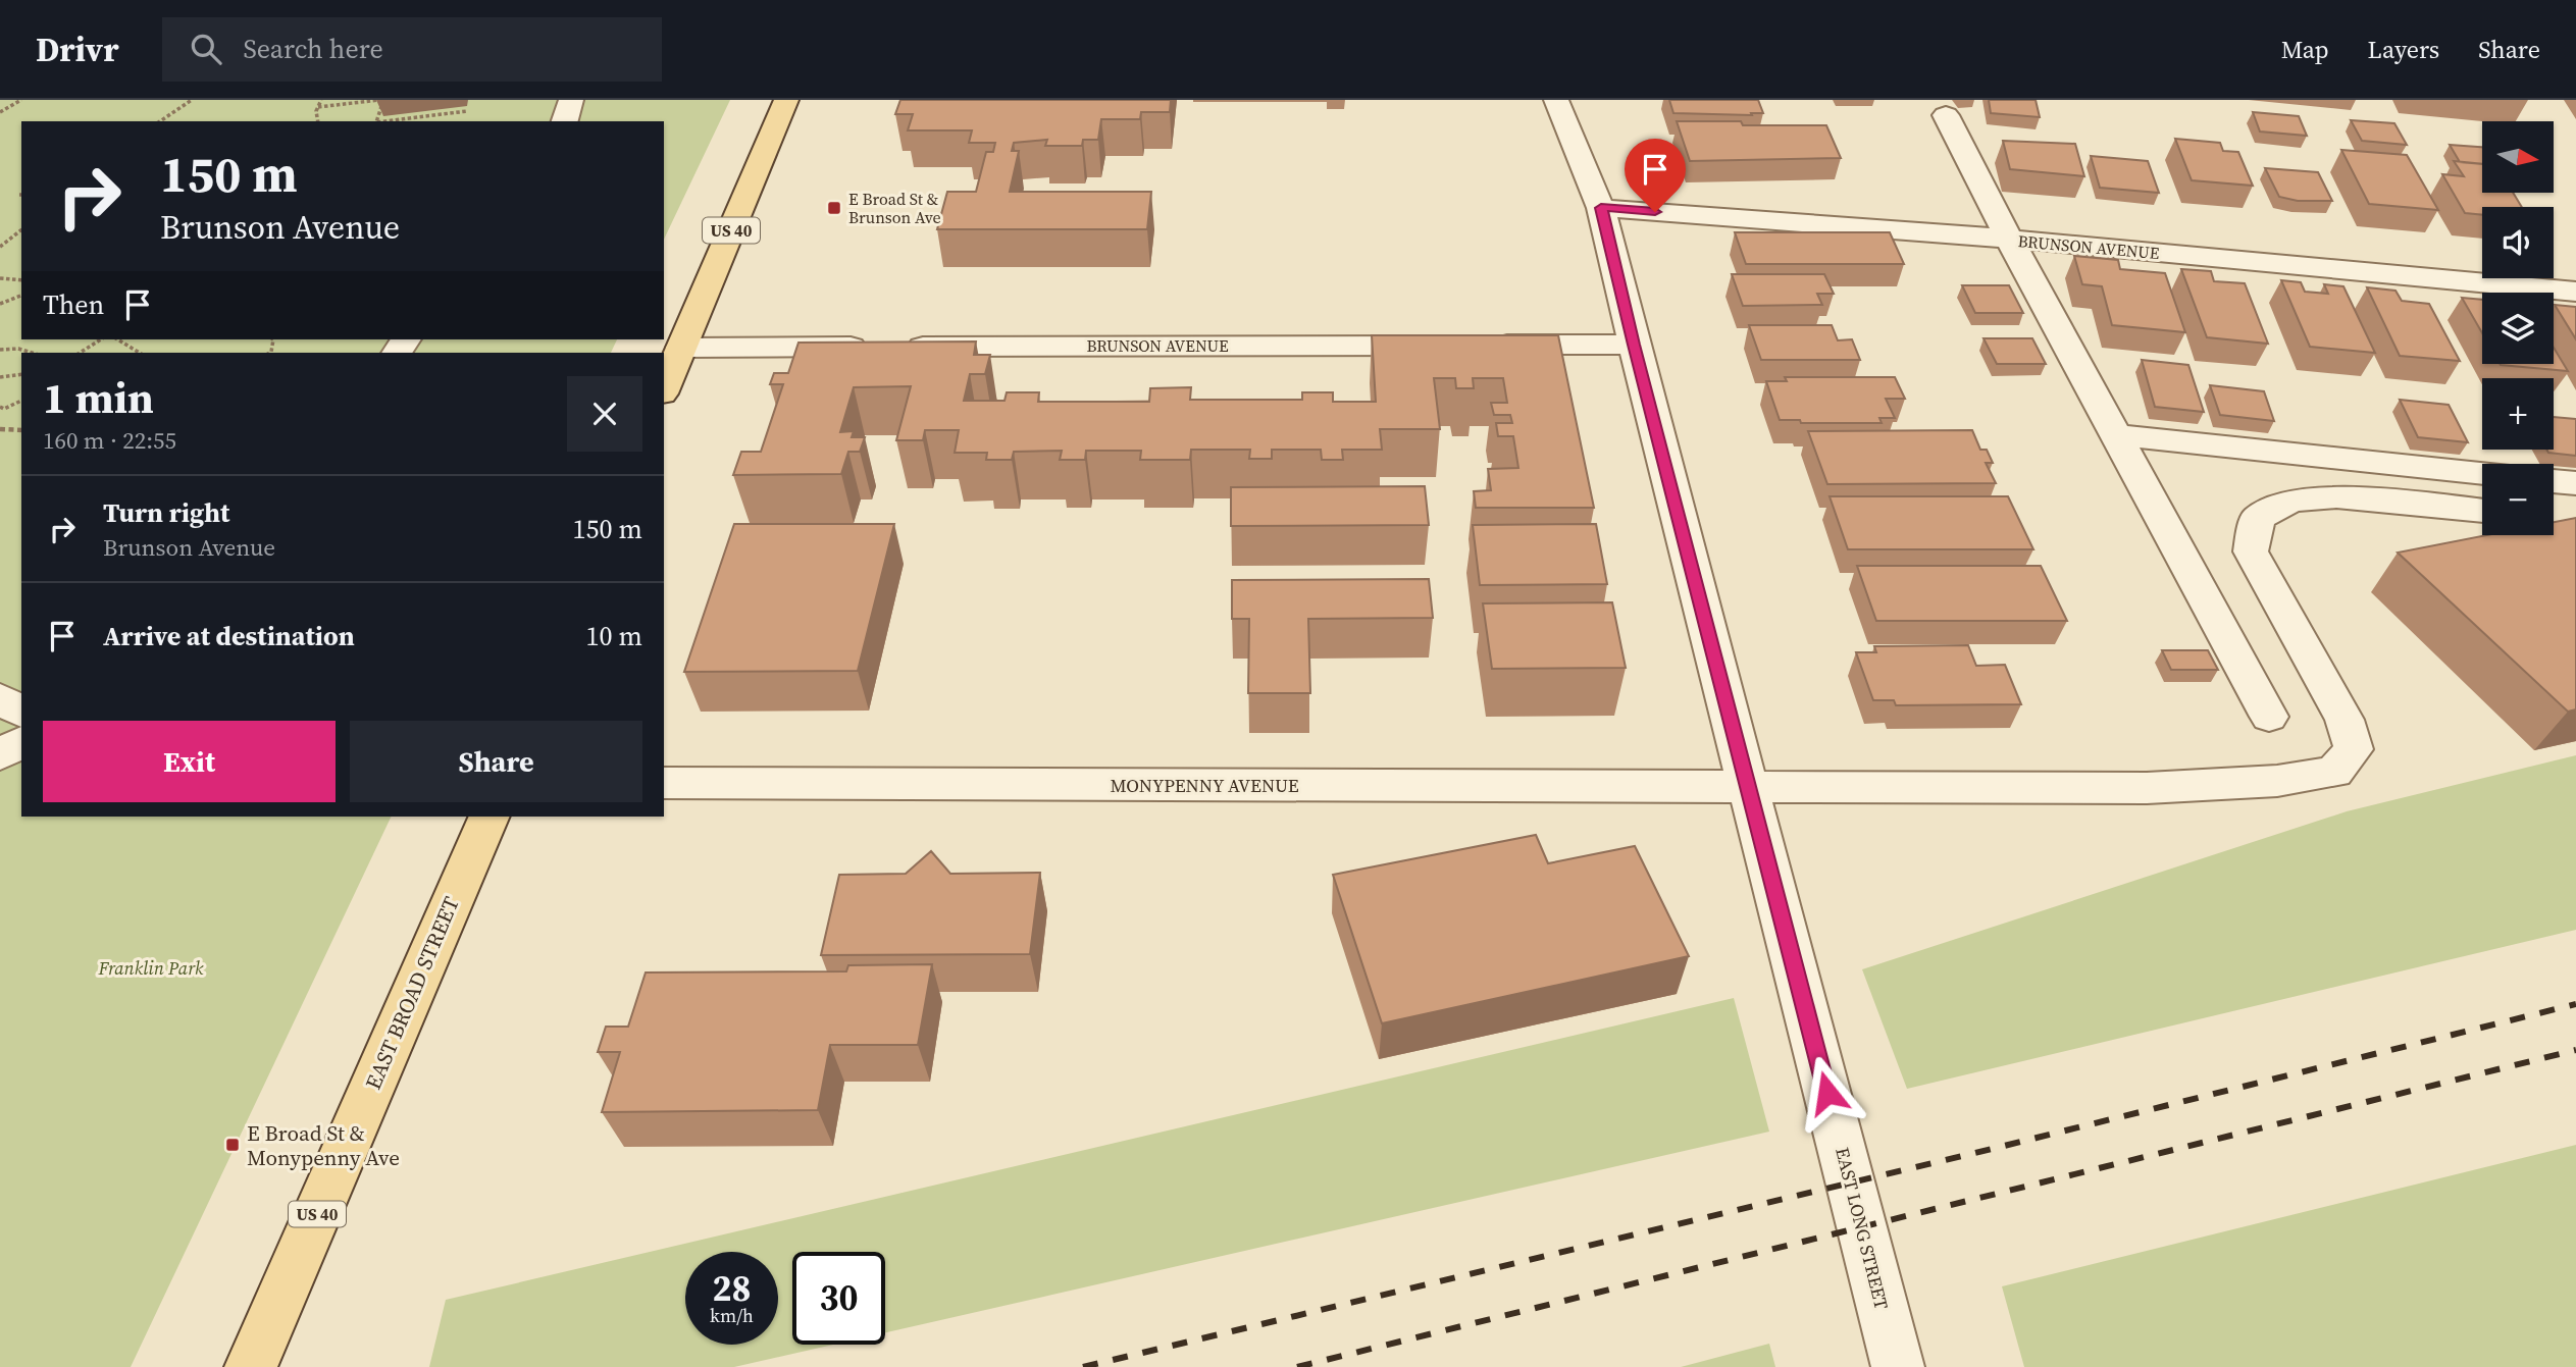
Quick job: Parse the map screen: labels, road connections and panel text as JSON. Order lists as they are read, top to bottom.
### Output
{
  "streets": {
    "main road": ["US 40", "EAST BROAD STREET"],
    "street": ["BRUNSON AVENUE", "MONYPENNY AVENUE", "EAST LONG STREET"]
  },
  "crossings": [
    ["US 40", "BRUNSON AVENUE"],
    ["BRUNSON AVENUE", "EAST LONG STREET"],
    ["MONYPENNY AVENUE", "EAST LONG STREET"]
  ],
  "parks": ["Franklin Park"],
  "places": {
    "transit": ["E Broad St & Brunson Ave", "E Broad St & Monypenny Ave"]
  },
  "north": "right",
  "page": {
    "header": "Drivr",
    "search": "Search here",
    "nav": ["Map", "Layers", "Share"],
    "map_buttons": ["+", "−"],
    "turn": ["150 m", "Brunson Avenue"],
    "then": "Then",
    "heading": ["1 min", "160 m · 22:55"],
    "list": [
      {
        "name": "Turn right",
        "note": "Brunson Avenue",
        "value": "150 m"
      },
      {
        "name": "Arrive at destination",
        "value": "10 m"
      }
    ],
    "buttons": ["Exit", "Share"],
    "speed": "28 km/h",
    "limit": "30"
  }
}
